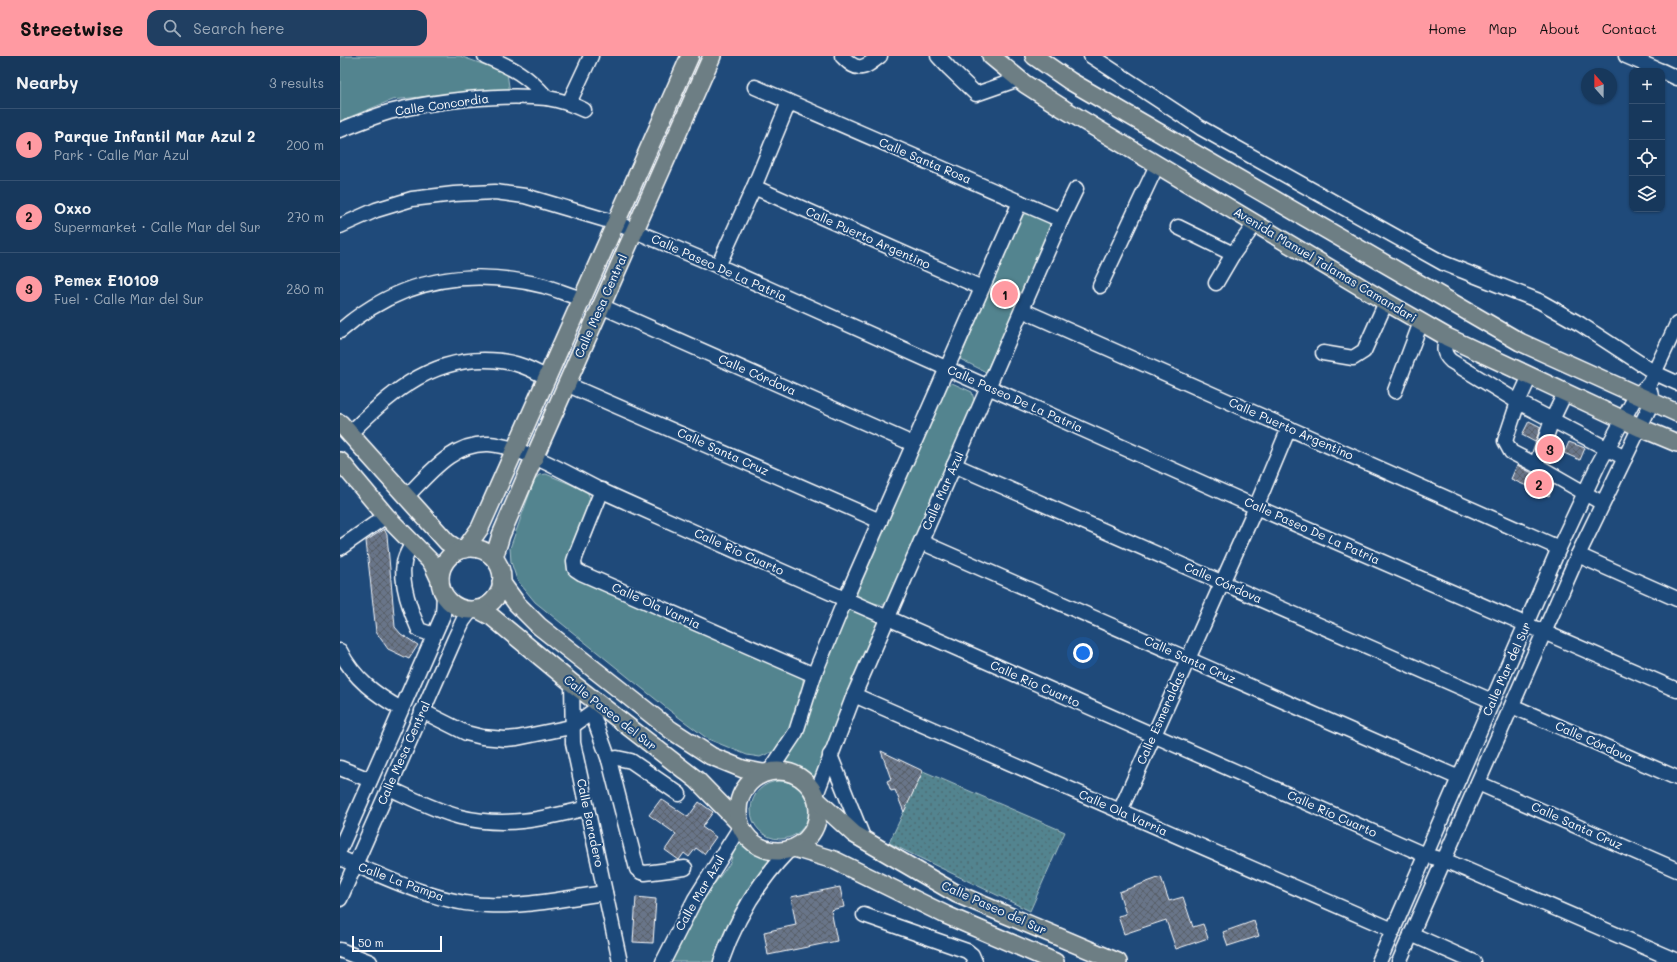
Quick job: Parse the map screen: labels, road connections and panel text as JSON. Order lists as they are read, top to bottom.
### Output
{
  "streets": {
    "main road": ["Avenida Manuel Talamas Camandari", "Calle Mesa Central", "Calle Paseo del Sur"],
    "street": [
      "Calle Concordia",
      "Calle Santa Rosa",
      "Calle Puerto Argentino",
      "Calle Paseo De La Patria",
      "Calle Córdova",
      "Calle Santa Cruz",
      "Calle Mar Azul",
      "Calle Río Cuarto",
      "Calle Ola Varria",
      "Calle Mar del Sur",
      "Calle Esmeraldas",
      "Calle Baradero",
      "Calle La Pampa"
    ]
  },
  "crossings": [
    ["Calle Santa Rosa", "Calle Mar Azul"],
    ["Calle Puerto Argentino", "Calle Mar Azul"],
    ["Calle Puerto Argentino", "Calle Mar del Sur"],
    ["Calle Puerto Argentino", "Calle Esmeraldas"],
    ["Avenida Manuel Talamas Camandari", "Calle Mar del Sur"],
    ["Calle Paseo De La Patria", "Calle Mesa Central"],
    ["Calle Paseo De La Patria", "Calle Mar Azul"],
    ["Calle Paseo De La Patria", "Calle Mar del Sur"],
    ["Calle Paseo De La Patria", "Calle Esmeraldas"],
    ["Calle Mesa Central", "Calle Córdova"],
    ["Calle Mesa Central", "Calle Santa Cruz"],
    ["Calle Mesa Central", "Calle Río Cuarto"],
    ["Calle Mesa Central", "Calle Paseo del Sur"],
    ["Calle Mesa Central", "Calle La Pampa"],
    ["Calle Córdova", "Calle Mar Azul"],
    ["Calle Córdova", "Calle Mar del Sur"],
    ["Calle Córdova", "Calle Esmeraldas"],
    ["Calle Santa Cruz", "Calle Mar Azul"],
    ["Calle Santa Cruz", "Calle Mar del Sur"],
    ["Calle Santa Cruz", "Calle Esmeraldas"],
    ["Calle Mar Azul", "Calle Río Cuarto"],
    ["Calle Mar Azul", "Calle Ola Varria"],
    ["Calle Mar Azul", "Calle Paseo del Sur"],
    ["Calle Río Cuarto", "Calle Ola Varria"],
    ["Calle Río Cuarto", "Calle Mar del Sur"],
    ["Calle Río Cuarto", "Calle Esmeraldas"],
    ["Calle Ola Varria", "Calle Mar del Sur"],
    ["Calle Ola Varria", "Calle Esmeraldas"],
    ["Calle Paseo del Sur", "Calle Baradero"],
    ["Calle Baradero", "Calle La Pampa"]
  ],
  "scale_bar": "50 m",
  "north": "top",
  "page": {
    "header": "Streetwise",
    "search": "Search here",
    "nav": [
      "Home",
      "Map",
      "About",
      "Contact"
    ],
    "heading": ["Nearby", "3 results"],
    "map_buttons": ["+", "−"],
    "list": [
      {
        "mark": "1",
        "name": "Parque Infantil Mar Azul 2",
        "note": "Park · Calle Mar Azul",
        "value": "200 m"
      },
      {
        "mark": "2",
        "name": "Oxxo",
        "note": "Supermarket · Calle Mar del Sur",
        "value": "270 m"
      },
      {
        "mark": "3",
        "name": "Pemex E10109",
        "note": "Fuel · Calle Mar del Sur",
        "value": "280 m"
      }
    ],
    "pins": ["1", "3", "2"],
    "scale": "50 m"
  }
}
